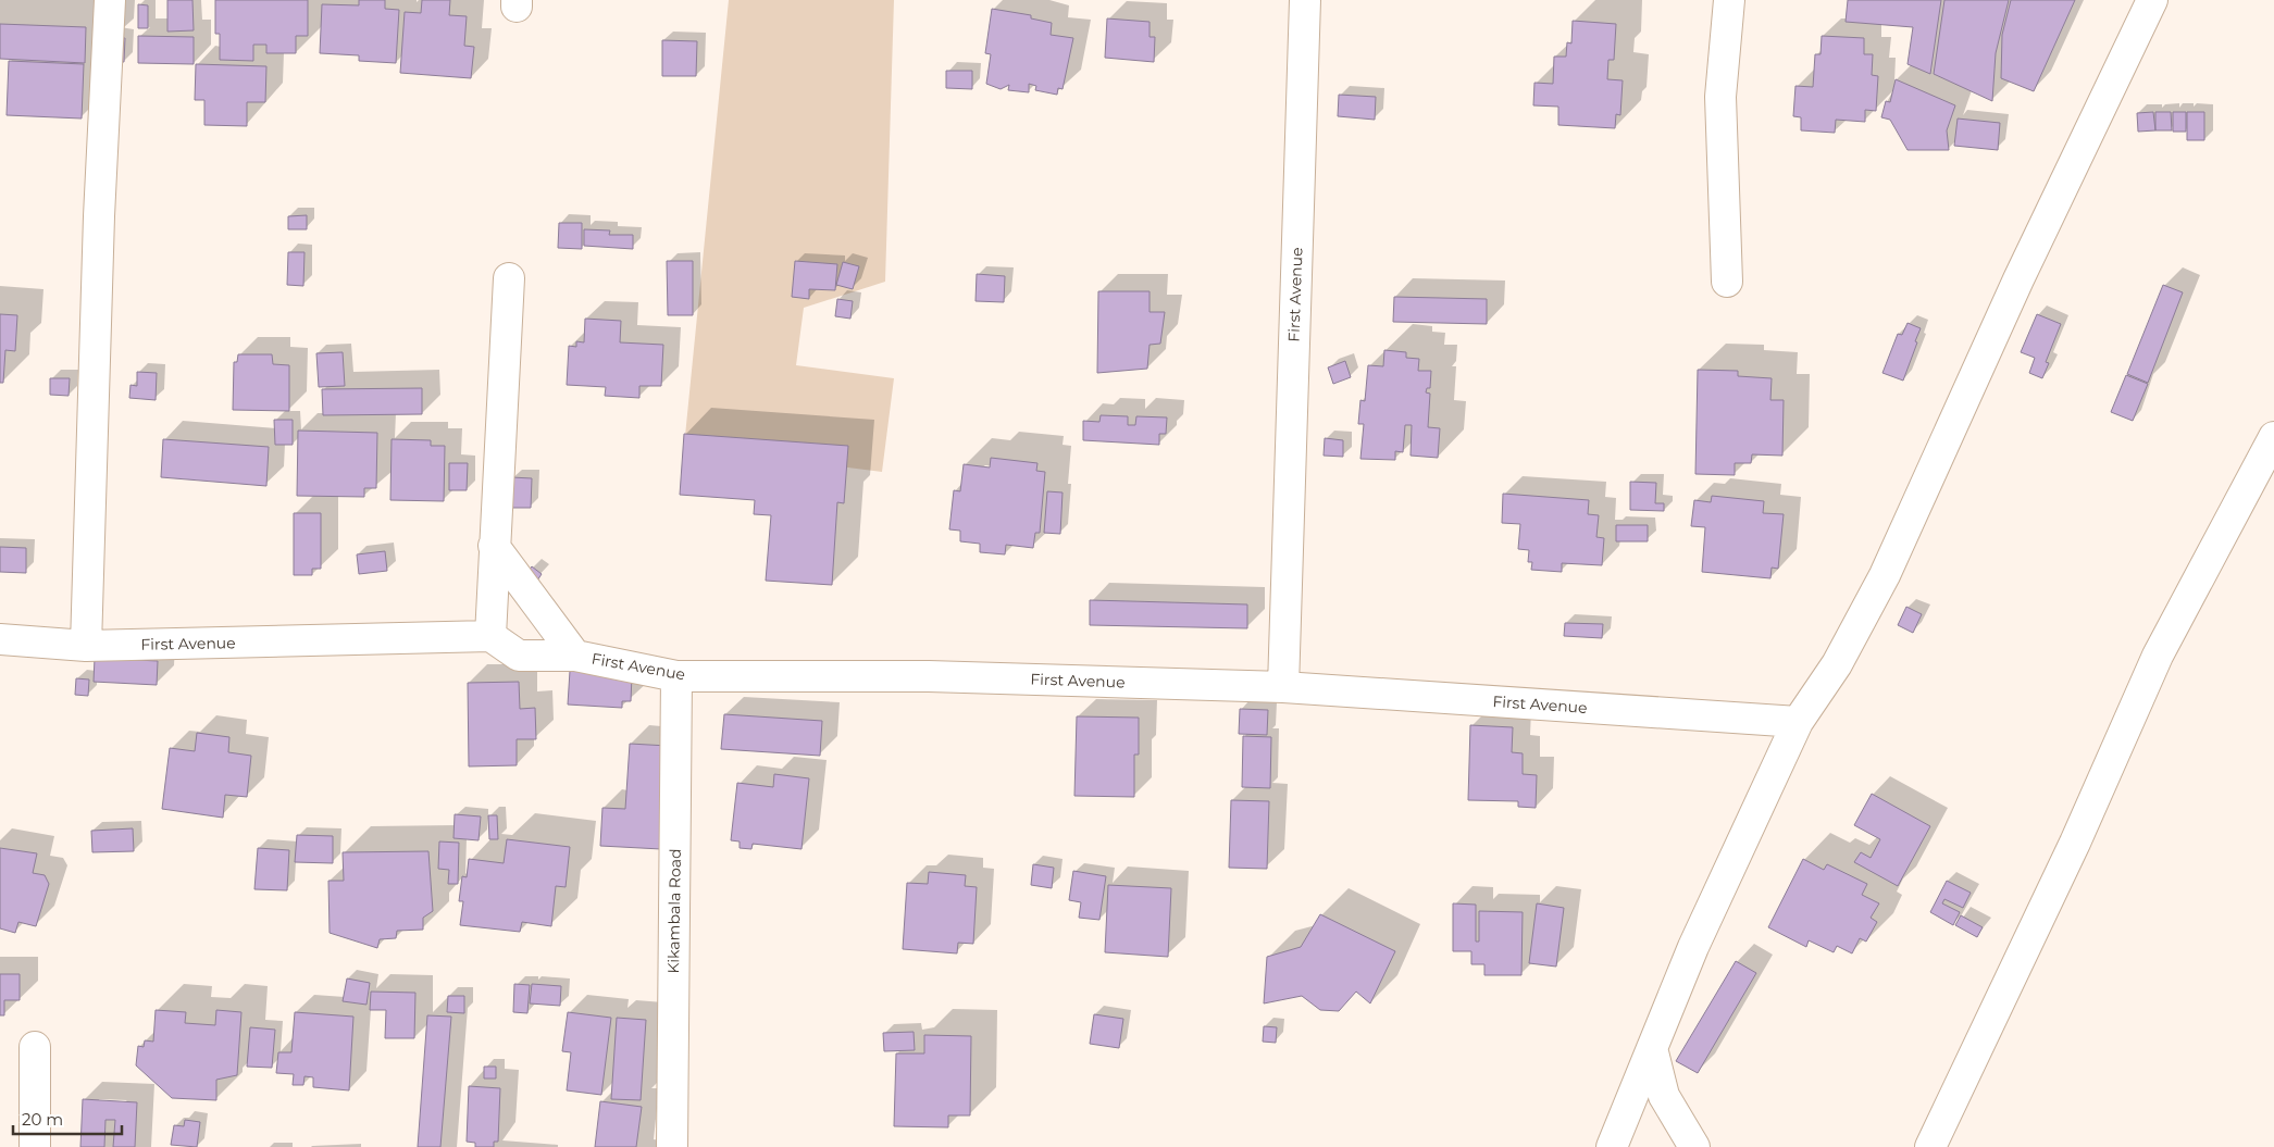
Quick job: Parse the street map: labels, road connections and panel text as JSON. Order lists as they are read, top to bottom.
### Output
{
  "streets": {
    "street": ["First Avenue", "Kikambala Road"]
  },
  "crossings": [
    ["First Avenue", "Kikambala Road"]
  ],
  "scale_bar": "20 m"
}
